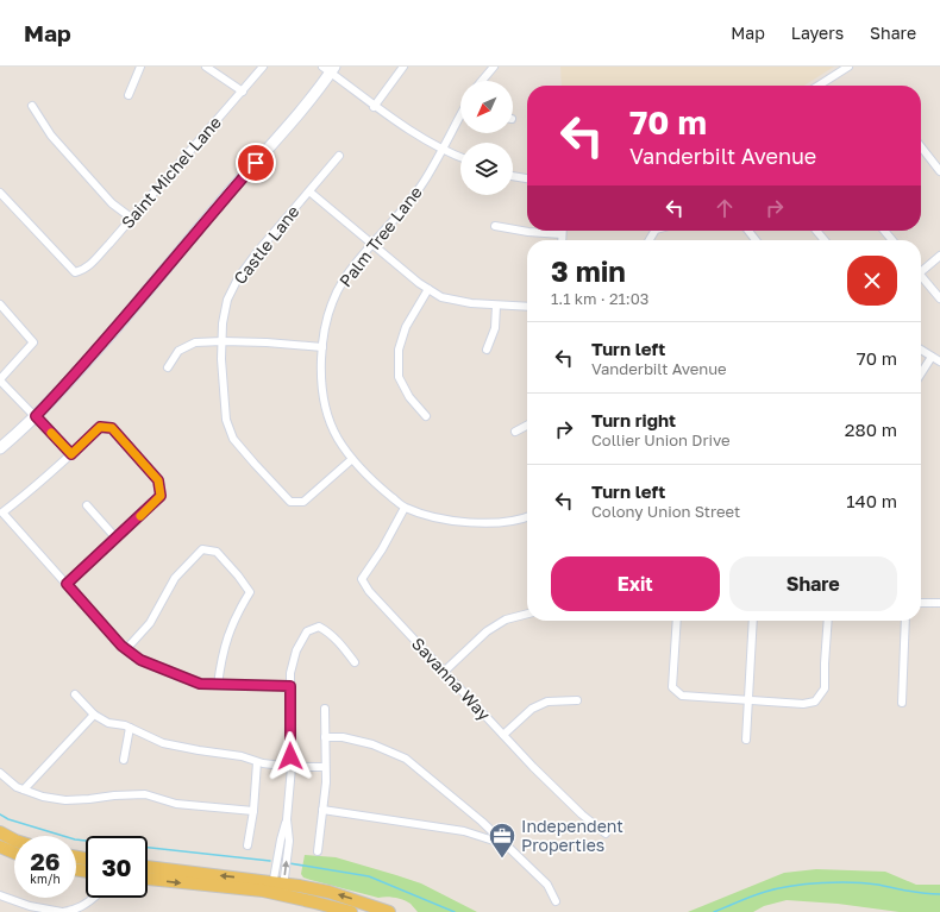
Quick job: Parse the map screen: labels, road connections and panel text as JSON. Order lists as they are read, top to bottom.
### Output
{
  "streets": {
    "street": [
      "Saint Michel Lane",
      "Palm Tree Lane",
      "Castle Lane",
      "Savanna Way"
    ]
  },
  "crossings": [
    ["Palm Tree Lane", "Castle Lane"],
    ["Palm Tree Lane", "Savanna Way"]
  ],
  "places": {
    "office": ["Independent Properties"]
  },
  "north": "bottom left",
  "page": {
    "header": "Map",
    "nav": ["Map", "Layers", "Share"],
    "turn": ["70 m", "Vanderbilt Avenue"],
    "heading": ["3 min", "1.1 km · 21:03"],
    "list": [
      {
        "name": "Turn left",
        "note": "Vanderbilt Avenue",
        "value": "70 m"
      },
      {
        "name": "Turn right",
        "note": "Collier Union Drive",
        "value": "280 m"
      },
      {
        "name": "Turn left",
        "note": "Colony Union Street",
        "value": "140 m"
      }
    ],
    "buttons": ["Exit", "Share"],
    "speed": "26 km/h",
    "limit": "30"
  }
}
